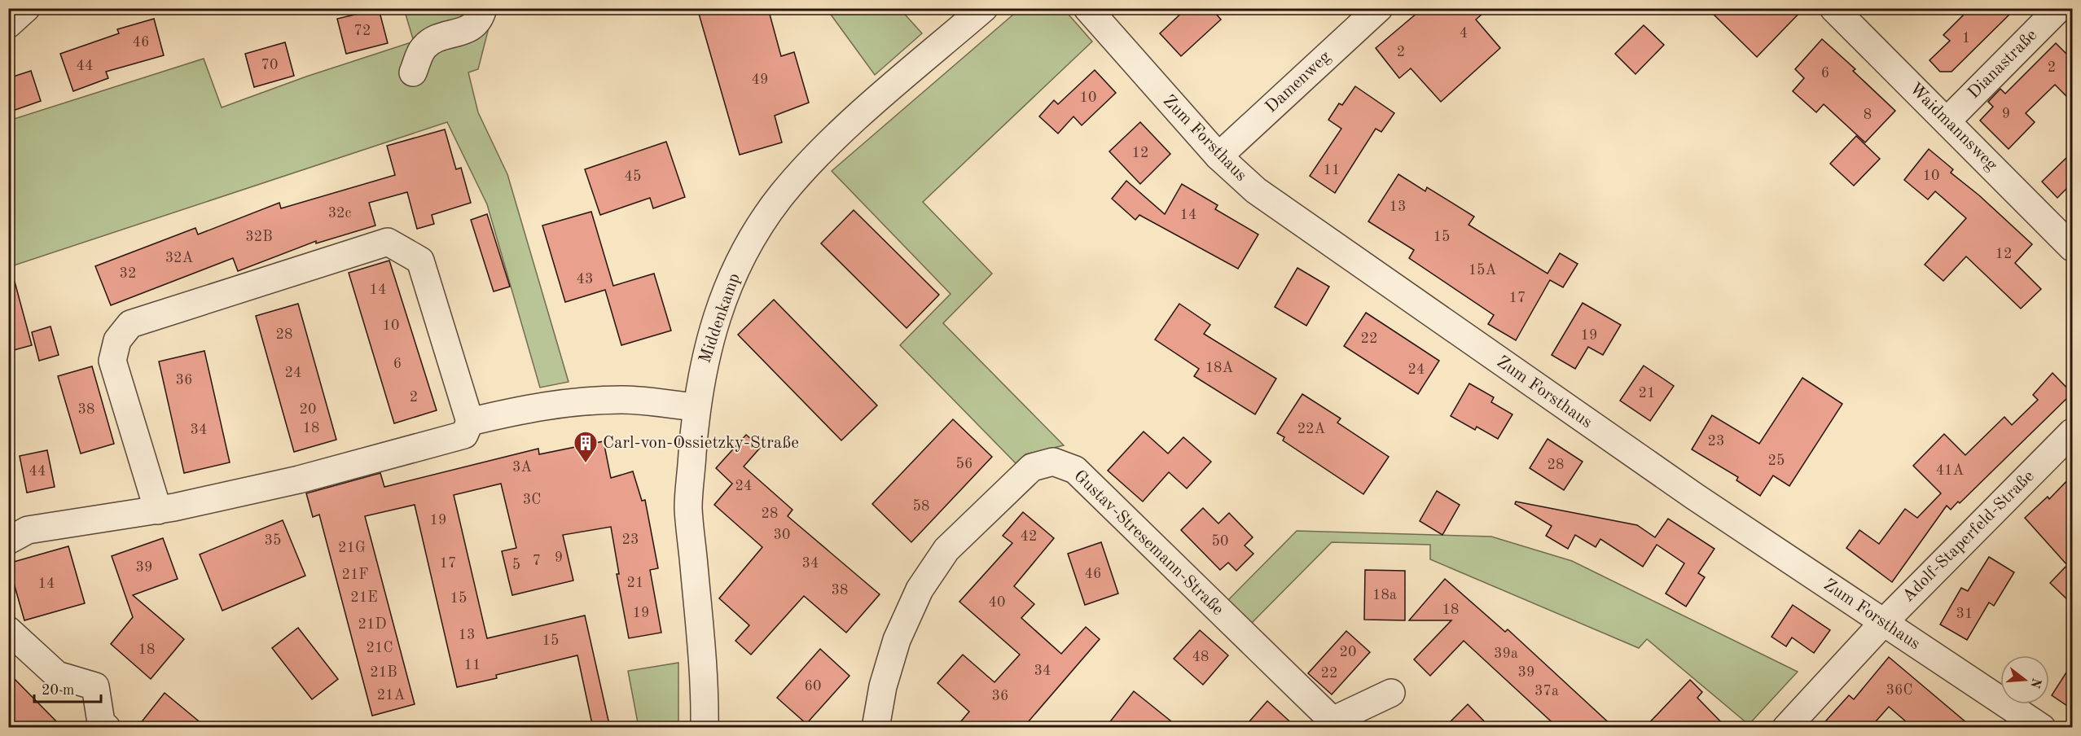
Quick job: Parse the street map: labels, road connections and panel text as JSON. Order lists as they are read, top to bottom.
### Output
{
  "streets": {
    "street": [
      "Dianastraße",
      "Damenweg",
      "Waidmannsweg",
      "Zum Forsthaus",
      "Middenkamp",
      "Adolf-Staperfeld-Straße",
      "Gustav-Stresemann-Straße"
    ]
  },
  "crossings": [
    ["Dianastraße", "Waidmannsweg"],
    ["Damenweg", "Zum Forsthaus"],
    ["Zum Forsthaus", "Adolf-Staperfeld-Straße"]
  ],
  "places": {
    "building": ["Carl-von-Ossietzky-Straße"]
  },
  "house_numbers": [
    "72",
    "4",
    "1",
    "46",
    "2",
    "70",
    "44",
    "2",
    "6",
    "49",
    "10",
    "9",
    "8",
    "12",
    "11",
    "10",
    "45",
    "13",
    "32c",
    "14",
    "32B",
    "15",
    "12",
    "32A",
    "15A",
    "32",
    "43",
    "14",
    "17",
    "10",
    "28",
    "19",
    "22",
    "6",
    "18A",
    "24",
    "24",
    "36",
    "21",
    "2",
    "38",
    "20",
    "18",
    "22A",
    "34",
    "23",
    "25",
    "56",
    "28",
    "3A",
    "41A",
    "44",
    "24",
    "3C",
    "58",
    "28",
    "19",
    "30",
    "42",
    "23",
    "35",
    "50",
    "21G",
    "9",
    "7",
    "17",
    "34",
    "5",
    "39",
    "46",
    "21F",
    "21",
    "14",
    "38",
    "18a",
    "21E",
    "15",
    "40",
    "18",
    "19",
    "31",
    "21D",
    "13",
    "15",
    "21C",
    "18",
    "20",
    "39a",
    "48",
    "11",
    "34",
    "21B",
    "39",
    "22",
    "60",
    "36C",
    "37a",
    "21A",
    "36"
  ],
  "scale_bar": "20 m",
  "north": "right"
}
